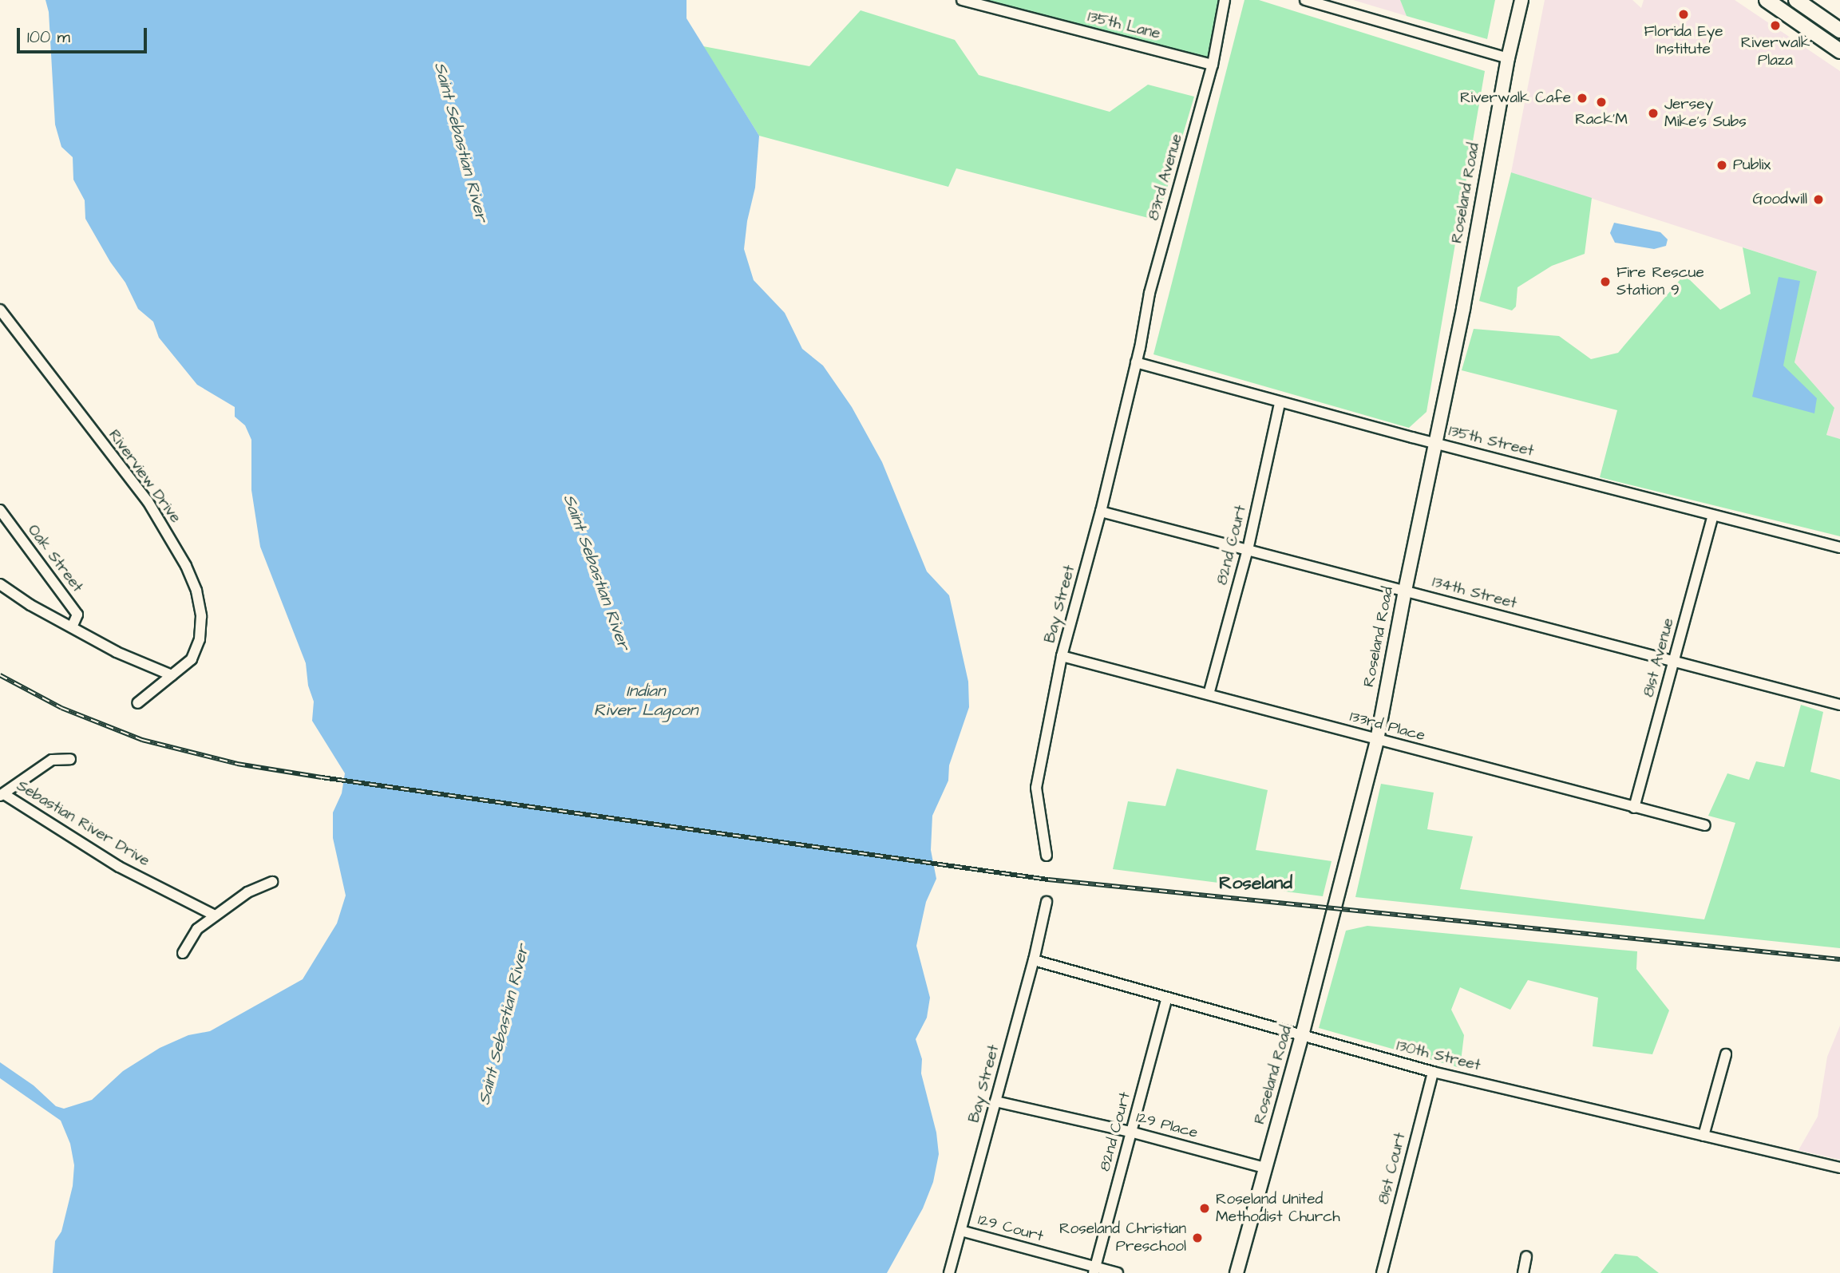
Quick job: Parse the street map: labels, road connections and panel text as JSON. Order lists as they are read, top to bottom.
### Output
{
  "streets": {
    "main road": ["Roseland Road"],
    "street": [
      "135th Lane",
      "83rd Avenue",
      "135th Street",
      "Riverview Drive",
      "82nd Court",
      "Oak Street",
      "134th Street",
      "Bay Street",
      "81st Avenue",
      "133rd Place",
      "Sebastian River Drive",
      "130th Street",
      "129 Place",
      "81st Court",
      "129 Court"
    ]
  },
  "crossings": [
    ["135th Lane", "83rd Avenue"],
    ["83rd Avenue", "135th Street"],
    ["83rd Avenue", "Bay Street"],
    ["Roseland Road", "135th Street"],
    ["Roseland Road", "134th Street"],
    ["Roseland Road", "133rd Place"],
    ["Roseland Road", "130th Street"],
    ["Roseland Road", "129 Place"],
    ["135th Street", "82nd Court"],
    ["135th Street", "Bay Street"],
    ["135th Street", "81st Avenue"],
    ["82nd Court", "134th Street"],
    ["82nd Court", "133rd Place"],
    ["82nd Court", "130th Street"],
    ["82nd Court", "129 Place"],
    ["82nd Court", "129 Court"],
    ["134th Street", "Bay Street"],
    ["134th Street", "81st Avenue"],
    ["Bay Street", "133rd Place"],
    ["Bay Street", "130th Street"],
    ["Bay Street", "129 Place"],
    ["Bay Street", "129 Court"],
    ["81st Avenue", "133rd Place"],
    ["130th Street", "81st Court"]
  ],
  "districts": ["Roseland"],
  "water": ["Saint Sebastian River", "Indian River Lagoon"],
  "places": [
    "Florida Eye Institute",
    "Riverwalk Plaza",
    "Riverwalk Cafe",
    "Rack'M",
    "Jersey Mike's Subs",
    "Publix",
    "Goodwill",
    "Fire Rescue Station 9",
    "Roseland United Methodist Church",
    "Roseland Christian Preschool"
  ],
  "scale_bar": "100 m"
}
